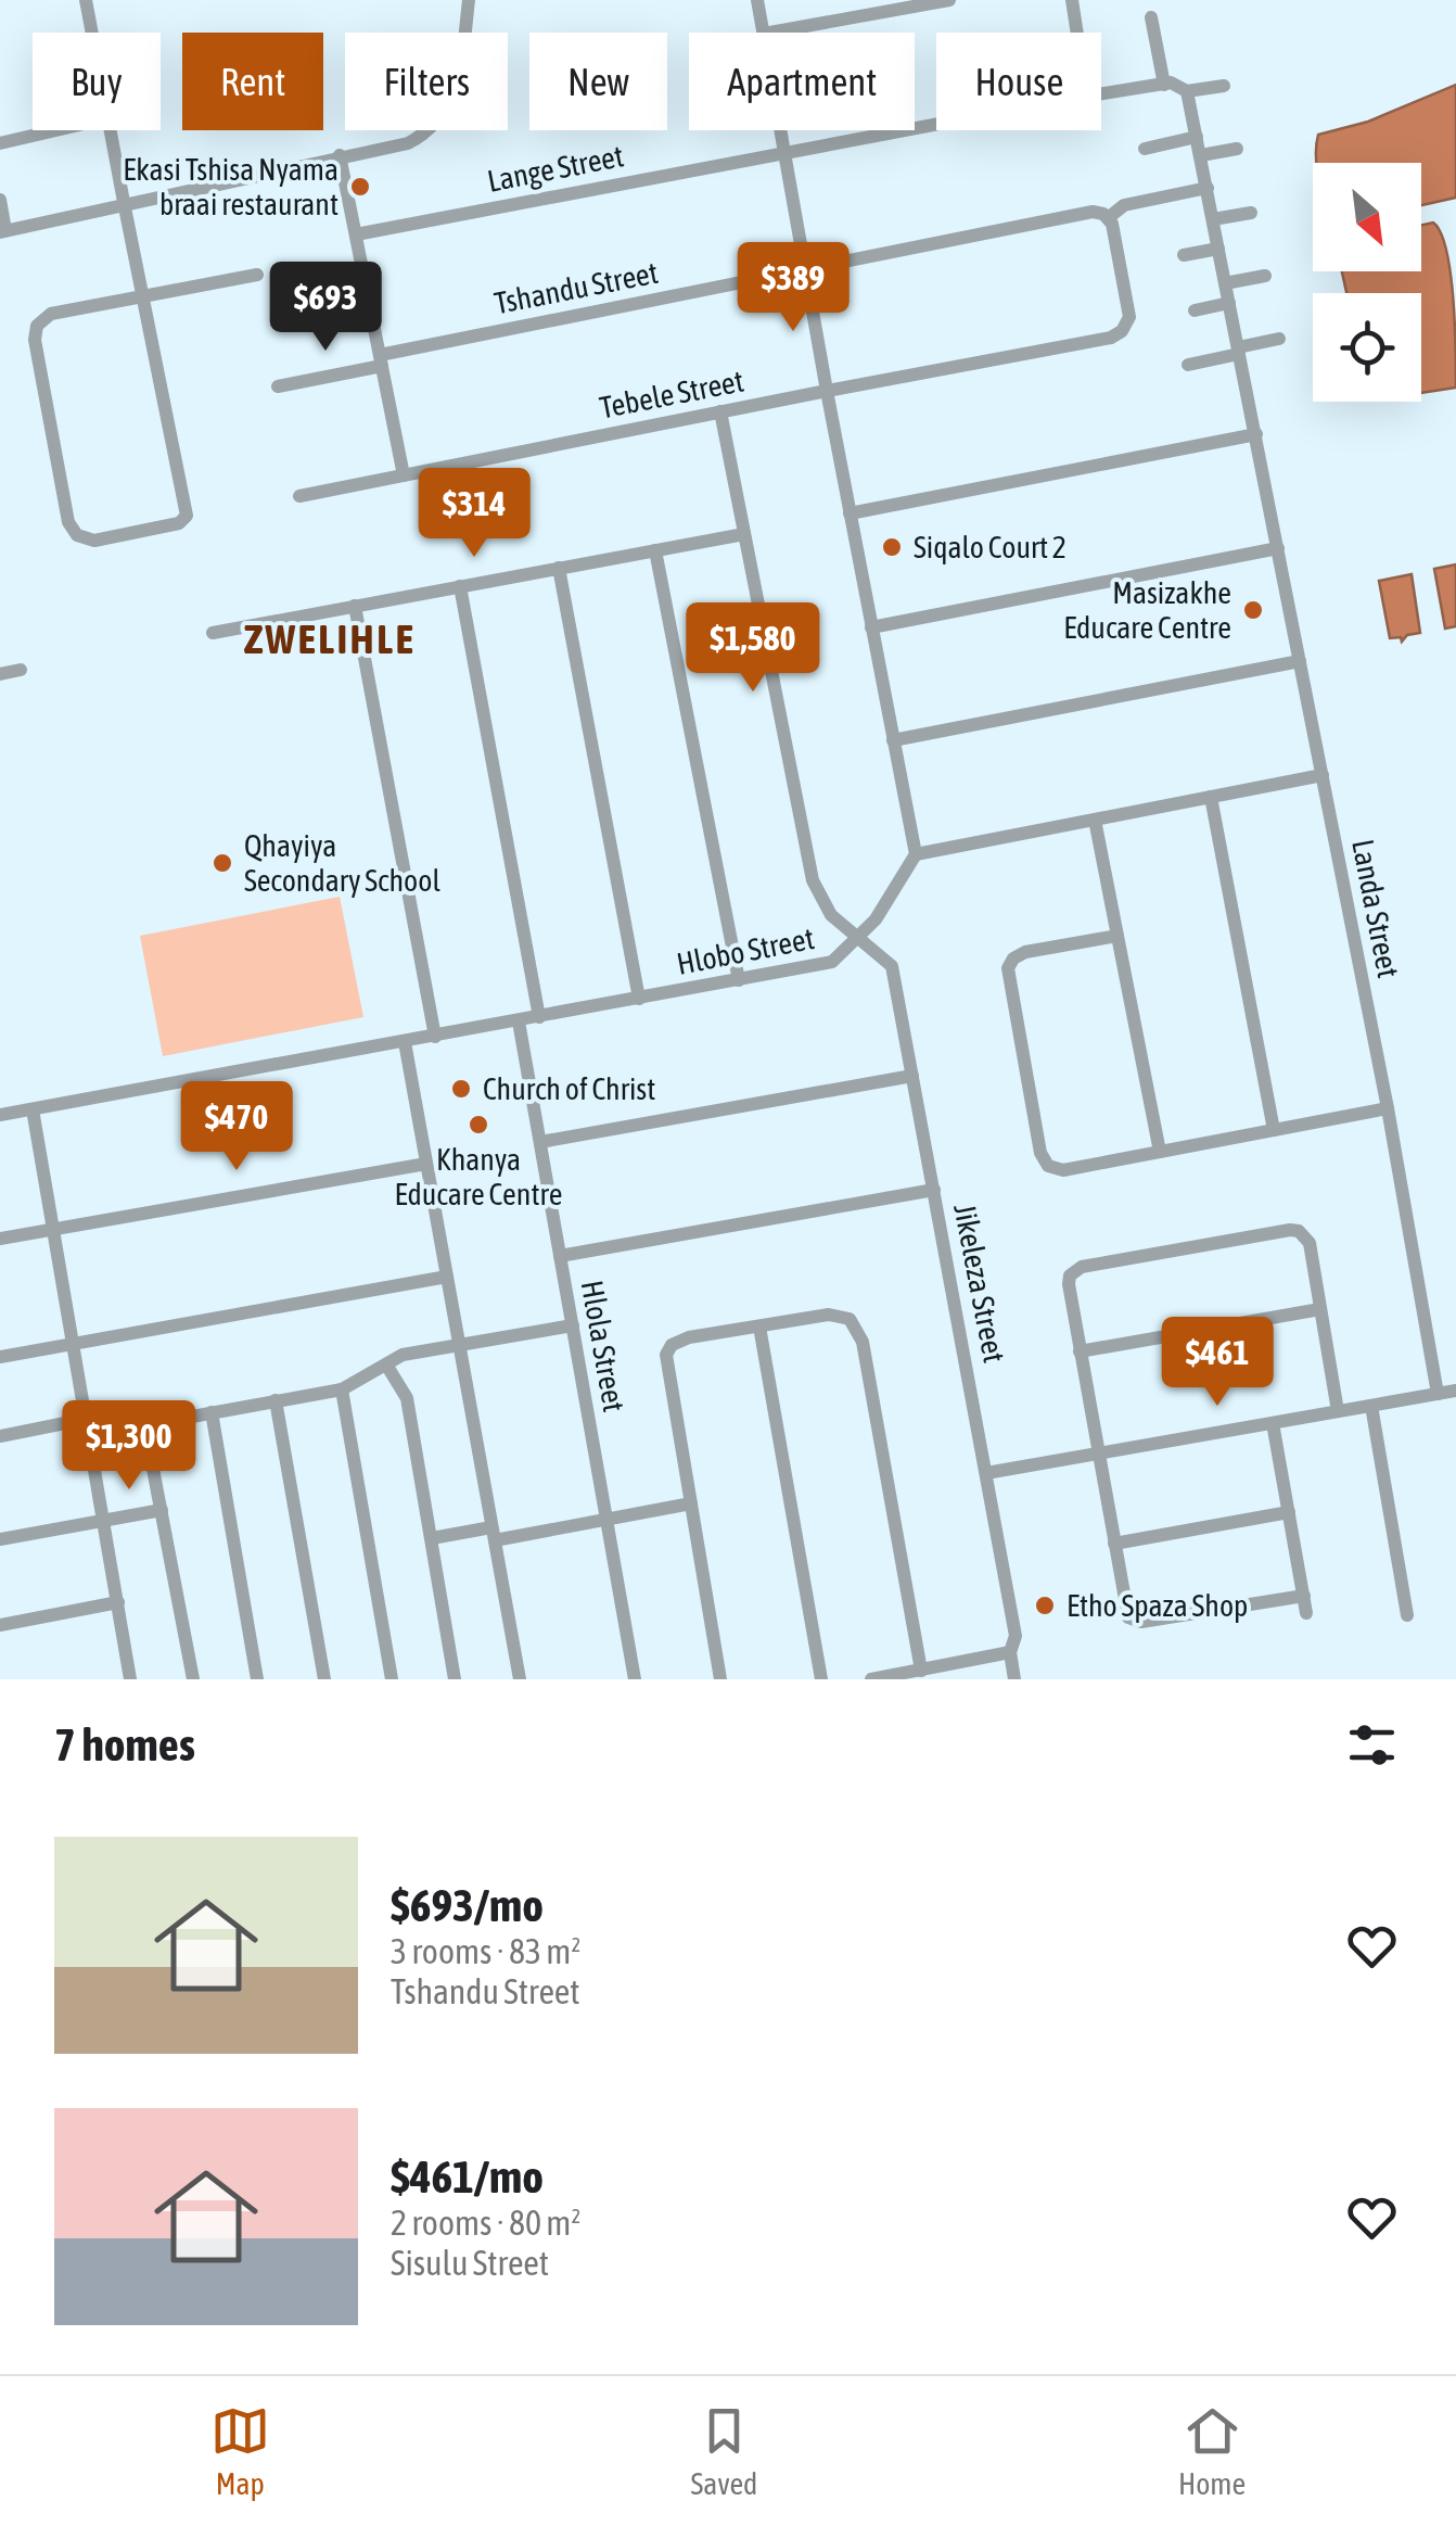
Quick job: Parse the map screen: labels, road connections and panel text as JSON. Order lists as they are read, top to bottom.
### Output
{
  "streets": {
    "street": [
      "Lange Street",
      "Tshandu Street",
      "Tebele Street",
      "Landa Street",
      "Hlobo Street",
      "Jikeleza Street",
      "Hlola Street"
    ]
  },
  "crossings": [
    ["Tshandu Street", "Tebele Street"],
    ["Tebele Street", "Jikeleza Street"],
    ["Hlobo Street", "Jikeleza Street"],
    ["Hlobo Street", "Hlola Street"]
  ],
  "districts": ["ZWELIHLE"],
  "places": [
    "Ekasi Tshisa Nyama braai restaurant",
    "Siqalo Court 2",
    "Masizakhe Educare Centre",
    "Qhayiya Secondary School",
    "Church of Christ",
    "Khanya Educare Centre",
    "Etho Spaza Shop"
  ],
  "north": "bottom right",
  "page": {
    "chip": [
      "Buy",
      "Rent",
      "Filters",
      "New",
      "Apartment",
      "House"
    ],
    "price": [
      "$389",
      "$693",
      "$314",
      "$1,580",
      "$470",
      "$461",
      "$1,300"
    ],
    "heading": "7 homes",
    "list": [
      {
        "name": "$693/mo",
        "note": "3 rooms · 83 m² · Tshandu Street"
      },
      {
        "name": "$461/mo",
        "note": "2 rooms · 80 m² · Sisulu Street"
      }
    ],
    "tabs": ["Map", "Saved", "Home"]
  }
}
